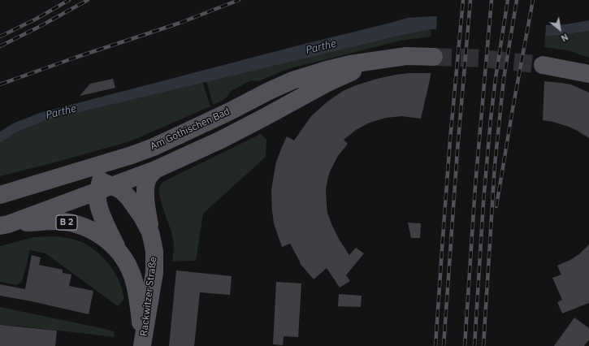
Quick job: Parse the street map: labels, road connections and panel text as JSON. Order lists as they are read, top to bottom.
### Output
{
  "streets": {
    "main road": ["Am Gothischen Bad", "B 2", "Rackwitzer Straße"]
  },
  "crossings": [
    ["Am Gothischen Bad", "Rackwitzer Straße"]
  ],
  "water": ["Parthe"],
  "north": "bottom right"
}
